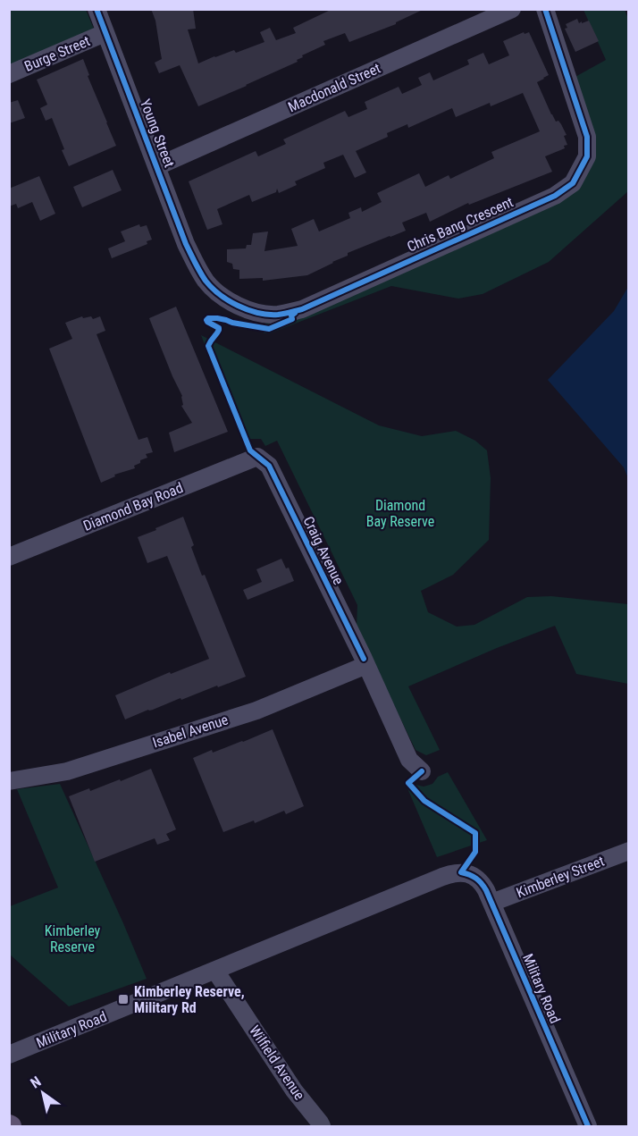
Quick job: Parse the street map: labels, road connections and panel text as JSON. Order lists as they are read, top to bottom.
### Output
{
  "streets": {
    "street": [
      "Burge Street",
      "Macdonald Street",
      "Young Street",
      "Chris Bang Crescent",
      "Diamond Bay Road",
      "Craig Avenue",
      "Isabel Avenue",
      "Kimberley Street",
      "Military Road",
      "Wilfield Avenue"
    ]
  },
  "crossings": [
    ["Burge Street", "Young Street"],
    ["Macdonald Street", "Young Street"],
    ["Young Street", "Chris Bang Crescent"],
    ["Diamond Bay Road", "Craig Avenue"],
    ["Craig Avenue", "Isabel Avenue"],
    ["Kimberley Street", "Military Road"],
    ["Military Road", "Wilfield Avenue"]
  ],
  "parks": ["Diamond Bay Reserve", "Kimberley Reserve"],
  "places": {
    "transit": ["Kimberley Reserve, Military Rd"]
  },
  "north": "top left"
}
